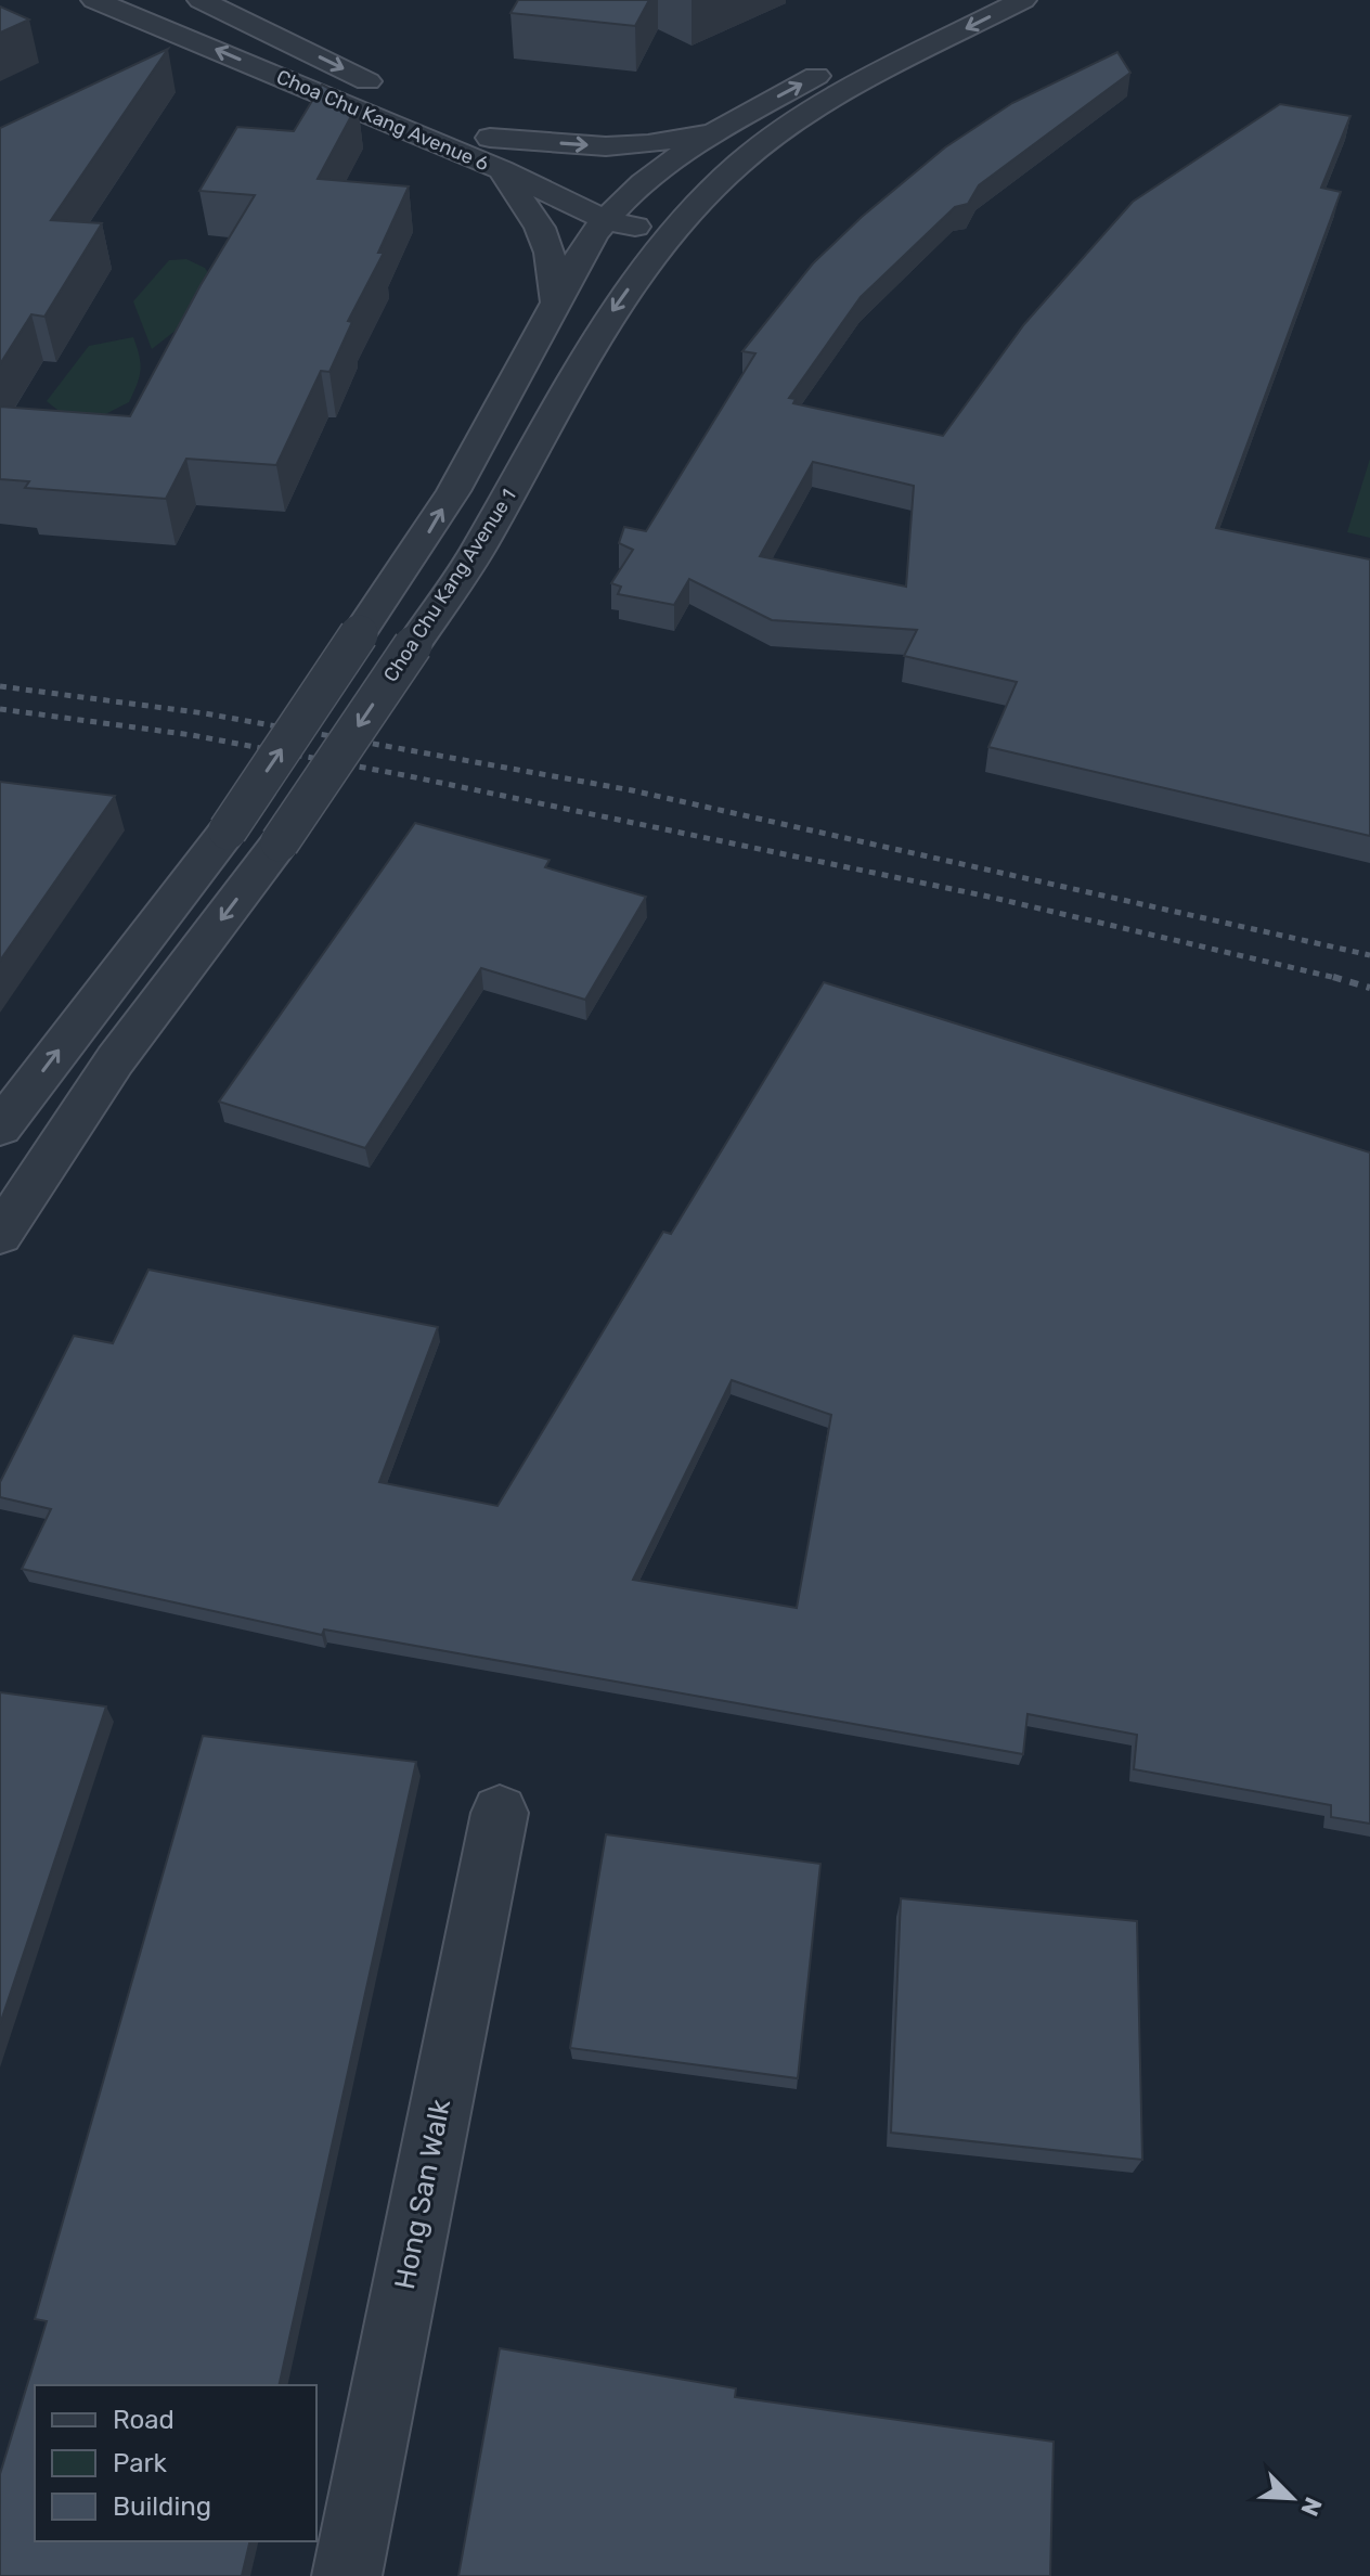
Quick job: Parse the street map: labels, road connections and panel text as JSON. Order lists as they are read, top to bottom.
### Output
{
  "streets": {
    "street": ["Choa Chu Kang Avenue 6", "Choa Chu Kang Avenue 1", "Hong San Walk"]
  },
  "crossings": [
    ["Choa Chu Kang Avenue 6", "Choa Chu Kang Avenue 1"]
  ],
  "legend": ["Road", "Park", "Building"],
  "north": "bottom right"
}
